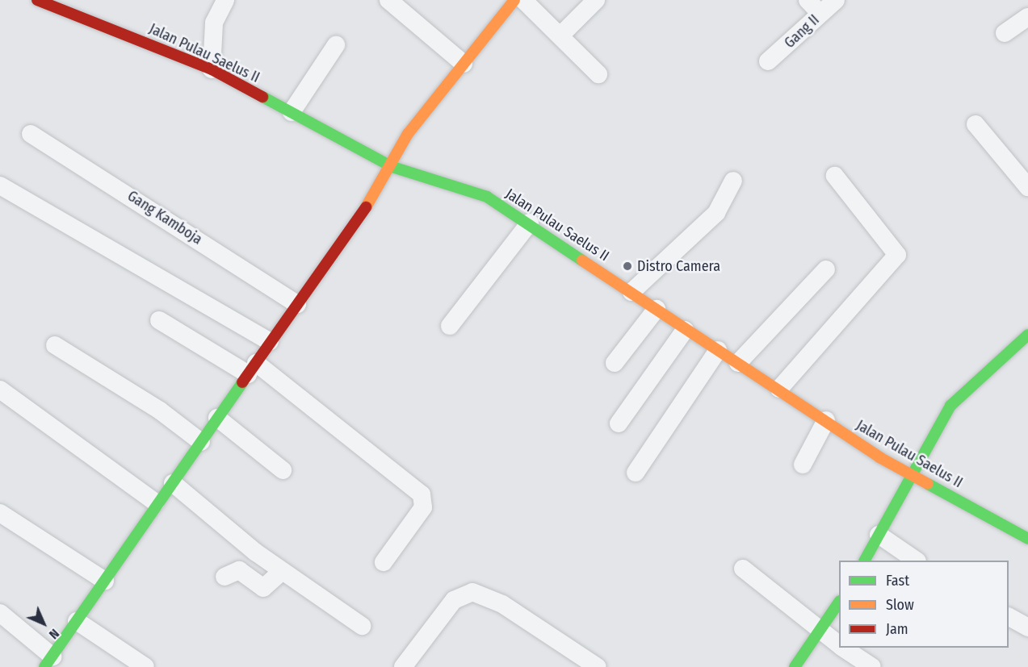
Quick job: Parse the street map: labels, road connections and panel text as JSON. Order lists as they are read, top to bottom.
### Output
{
  "streets": {
    "street": ["Gang II", "Jalan Pulau Saelus II", "Gang Kamboja"]
  },
  "places": ["Distro Camera"],
  "legend": ["Fast", "Slow", "Jam"],
  "north": "bottom right"
}
